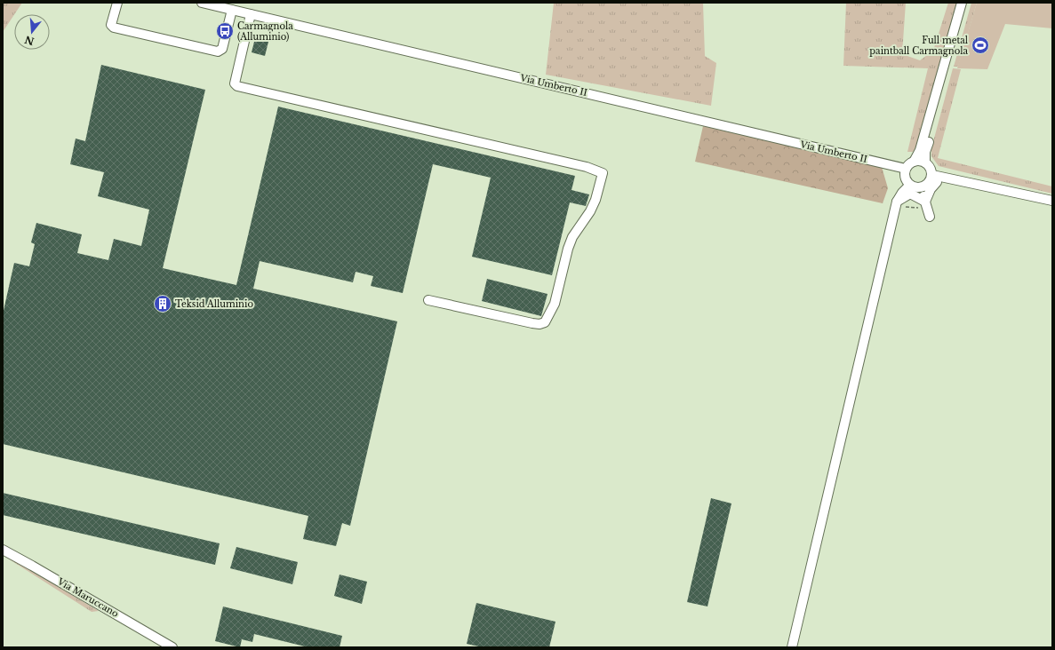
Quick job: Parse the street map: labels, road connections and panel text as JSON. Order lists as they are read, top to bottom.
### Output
{
  "streets": {
    "street": ["Via Umberto II", "Via Maruccano"]
  },
  "places": {
    "bus stop": ["Carmagnola (Alluminio)"],
    "sports": ["Full metal paintball Carmagnola"],
    "building": ["Teksid Alluminio"]
  },
  "north": "bottom"
}
